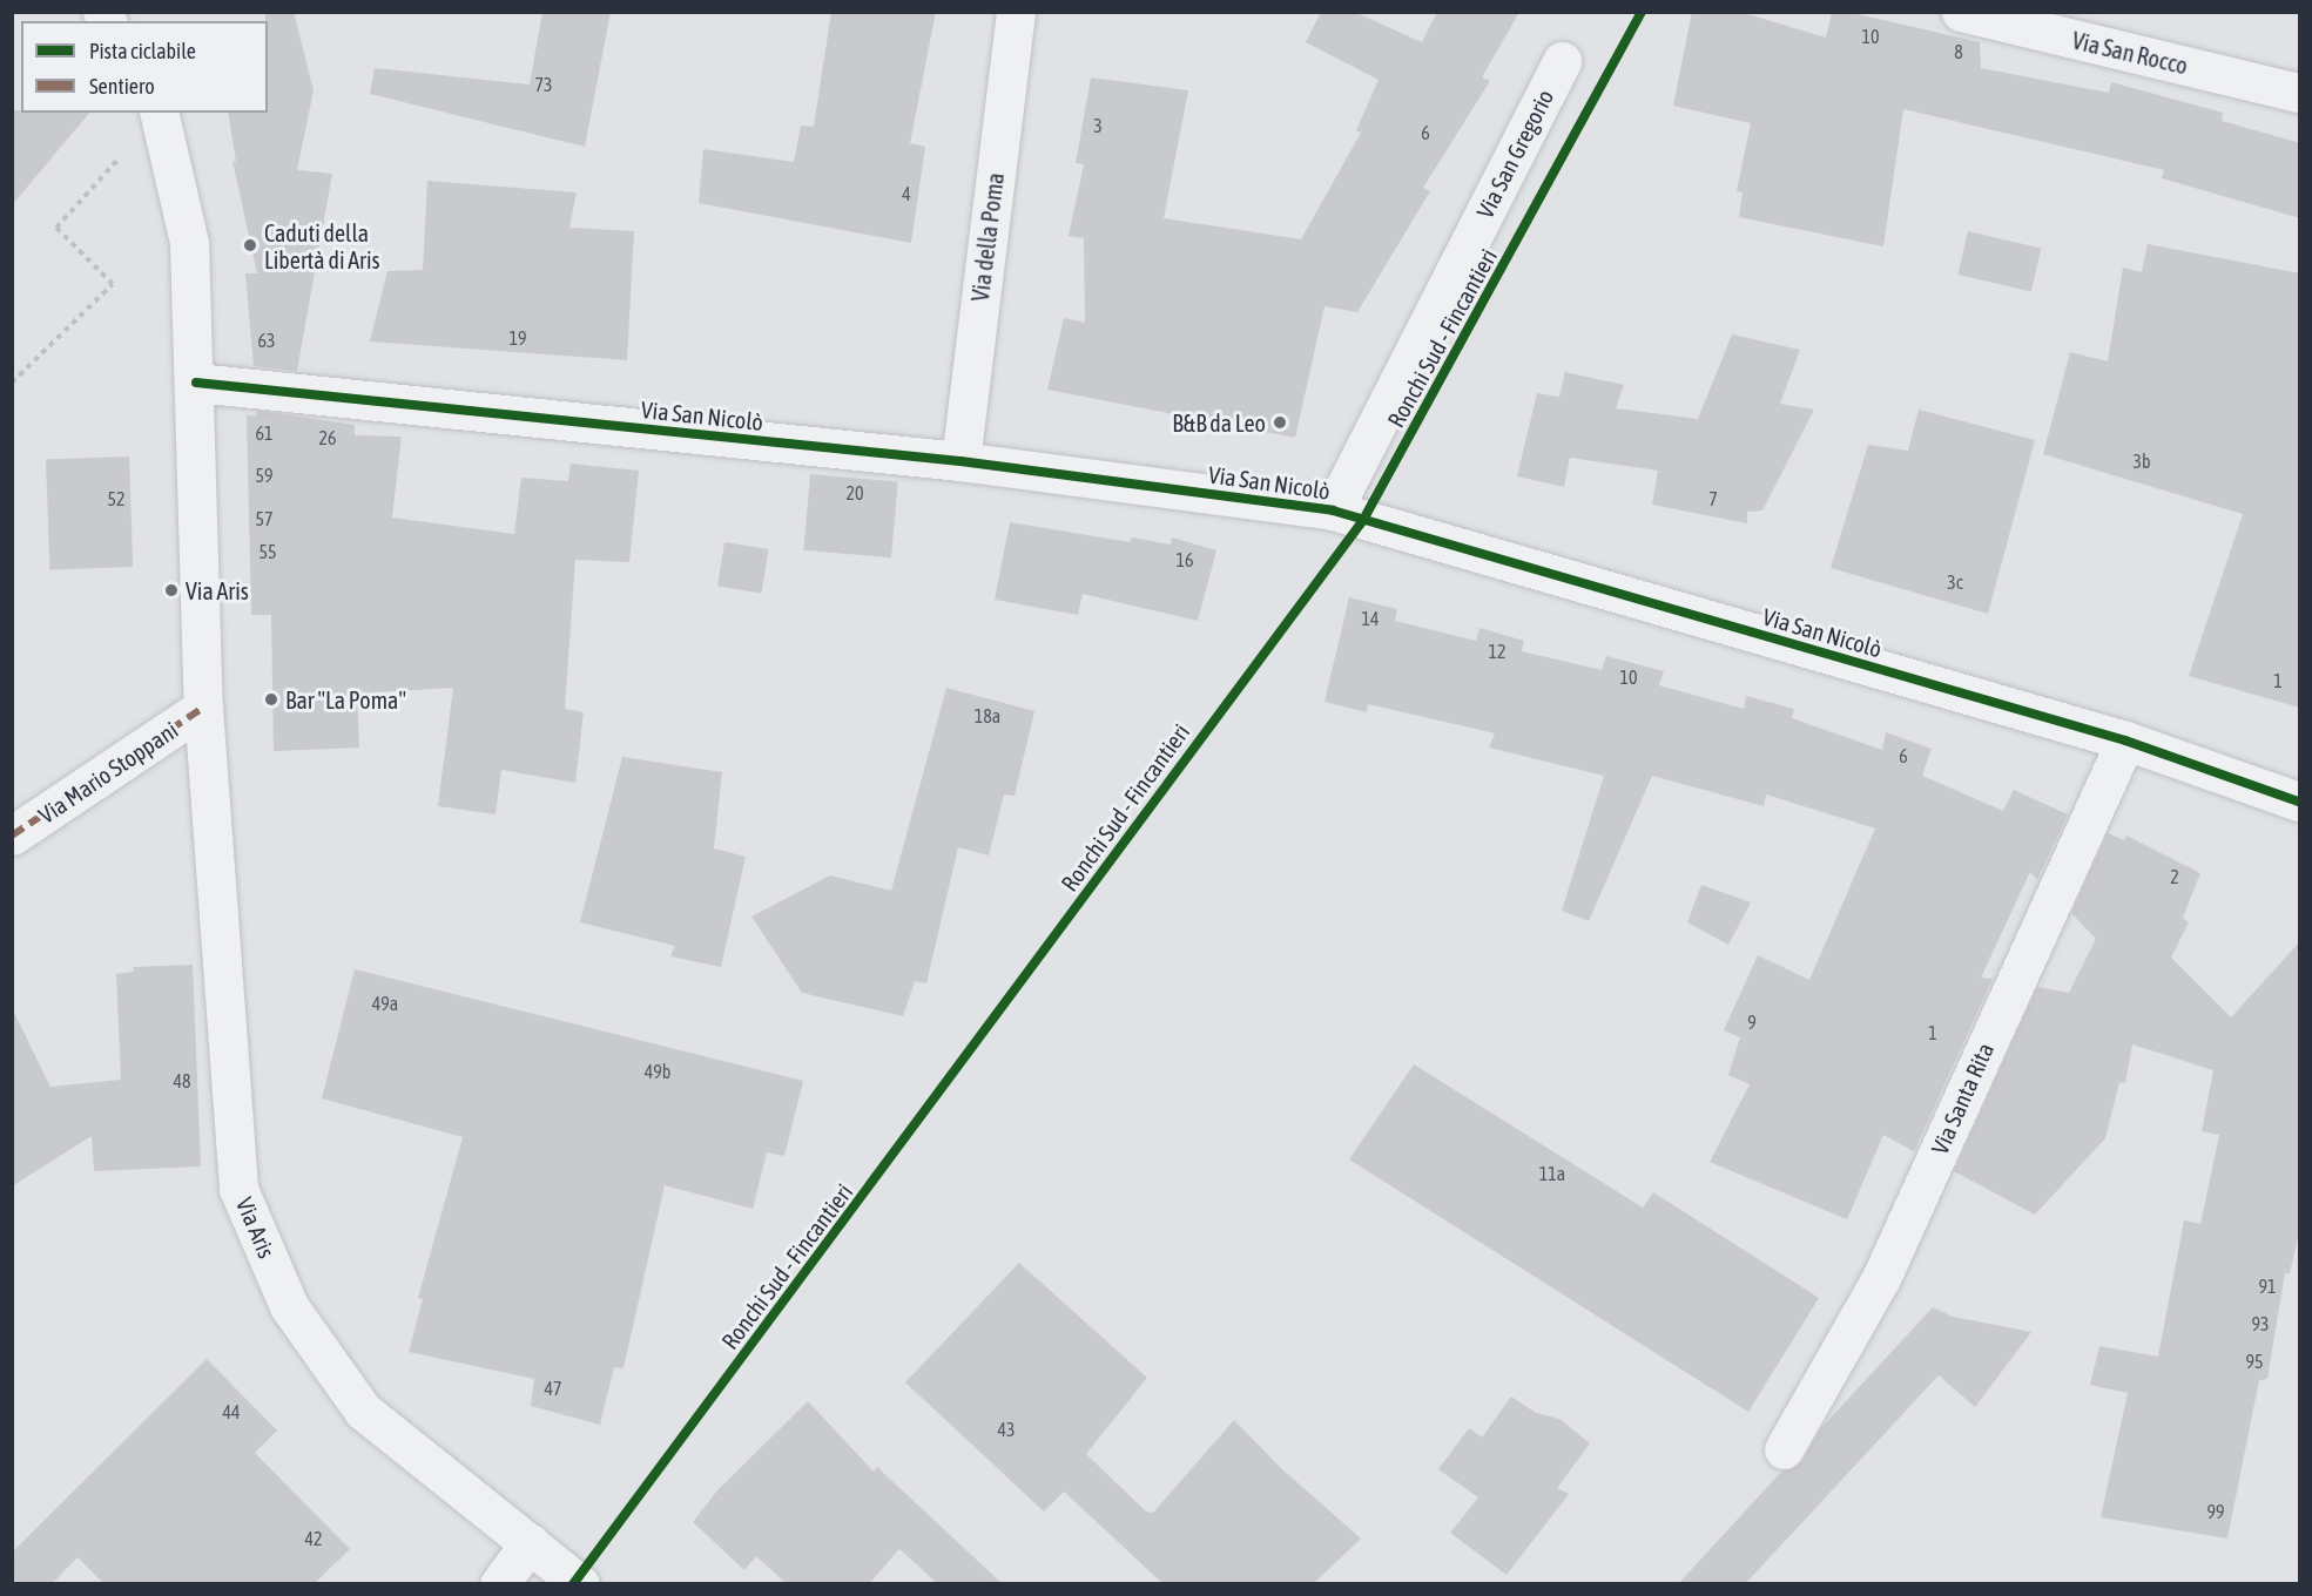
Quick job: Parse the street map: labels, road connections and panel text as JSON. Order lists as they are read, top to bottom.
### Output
{
  "streets": {
    "street": [
      "Via San Rocco",
      "Via San Gregorio",
      "Via della Poma",
      "Via San Nicolò",
      "Via Mario Stoppani",
      "Via Santa Rita",
      "Via Aris"
    ],
    "cycle path": ["Ronchi Sud - Fincantieri"]
  },
  "crossings": [
    ["Via San Gregorio", "Via San Nicolò"],
    ["Via della Poma", "Via San Nicolò"],
    ["Via San Nicolò", "Via Santa Rita"],
    ["Via San Nicolò", "Via Aris"],
    ["Via Mario Stoppani", "Via Aris"]
  ],
  "places": [
    "Caduti della Libertà di Aris",
    "B&B da Leo",
    "Via Aris",
    "Bar \"La Poma\""
  ],
  "house_numbers": [
    "10",
    "8",
    "73",
    "3",
    "6",
    "4",
    "19",
    "63",
    "61",
    "26",
    "3b",
    "59",
    "20",
    "52",
    "7",
    "57",
    "55",
    "16",
    "3c",
    "14",
    "12",
    "10",
    "1",
    "18a",
    "6",
    "2",
    "49a",
    "9",
    "1",
    "49b",
    "48",
    "11a",
    "91",
    "93",
    "95",
    "47",
    "44",
    "43",
    "99",
    "42"
  ],
  "legend": ["Pista ciclabile", "Sentiero"]
}
